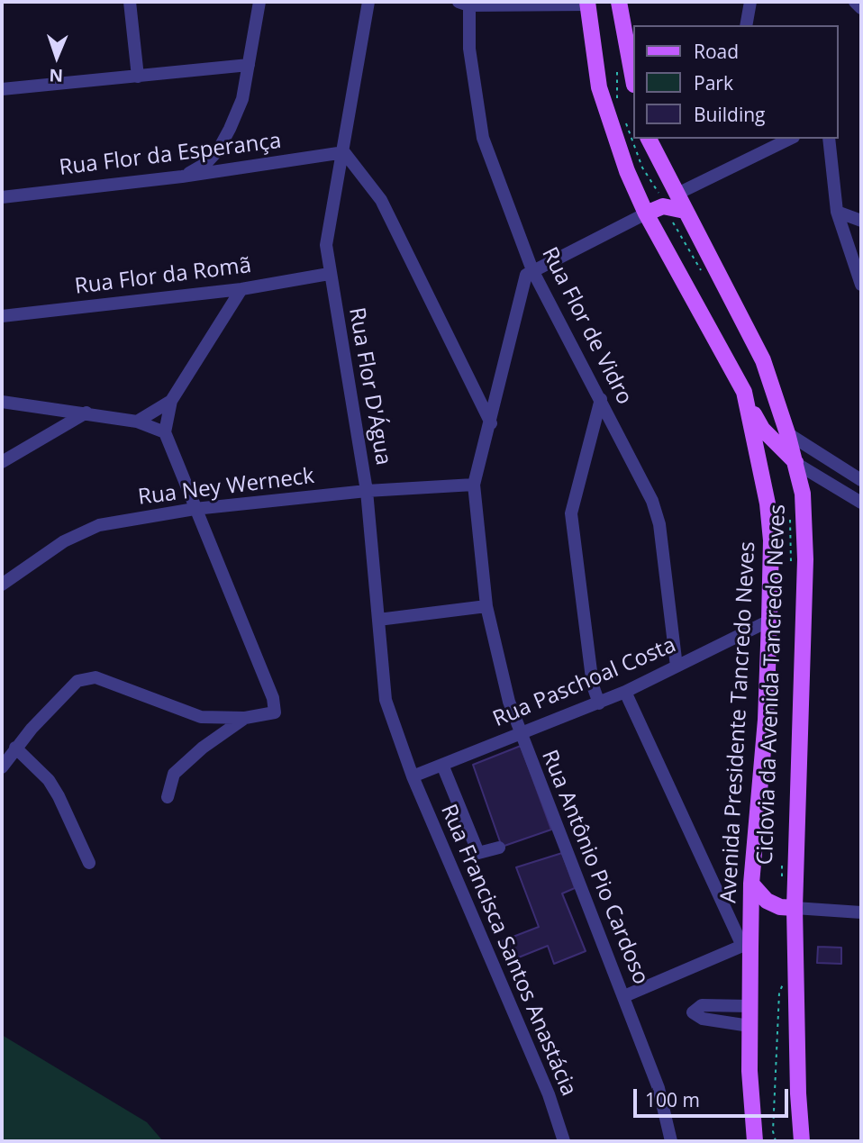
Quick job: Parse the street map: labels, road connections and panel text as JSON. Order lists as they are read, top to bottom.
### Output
{
  "streets": {
    "main road": ["Avenida Presidente Tancredo Neves"],
    "street": [
      "Rua Flor da Esperança",
      "Rua Flor da Romã",
      "Rua Flor de Vidro",
      "Rua Flor D'Água",
      "Rua Ney Werneck",
      "Rua Paschoal Costa",
      "Rua Antônio Pio Cardoso",
      "Rua Francisca Santos Anastácia"
    ],
    "path": ["Ciclovia da Avenida Tancredo Neves"]
  },
  "crossings": [
    ["Rua Flor da Esperança", "Rua Flor D'Água"],
    ["Rua Flor da Romã", "Rua Flor D'Água"],
    ["Rua Flor de Vidro", "Rua Paschoal Costa"],
    ["Rua Flor D'Água", "Rua Ney Werneck"],
    ["Rua Flor D'Água", "Rua Paschoal Costa"],
    ["Rua Flor D'Água", "Rua Francisca Santos Anastácia"],
    ["Rua Ney Werneck", "Rua Antônio Pio Cardoso"],
    ["Rua Paschoal Costa", "Avenida Presidente Tancredo Neves"],
    ["Rua Paschoal Costa", "Rua Antônio Pio Cardoso"],
    ["Rua Paschoal Costa", "Rua Francisca Santos Anastácia"]
  ],
  "legend": ["Road", "Park", "Building"],
  "scale_bar": "100 m",
  "north": "bottom"
}
